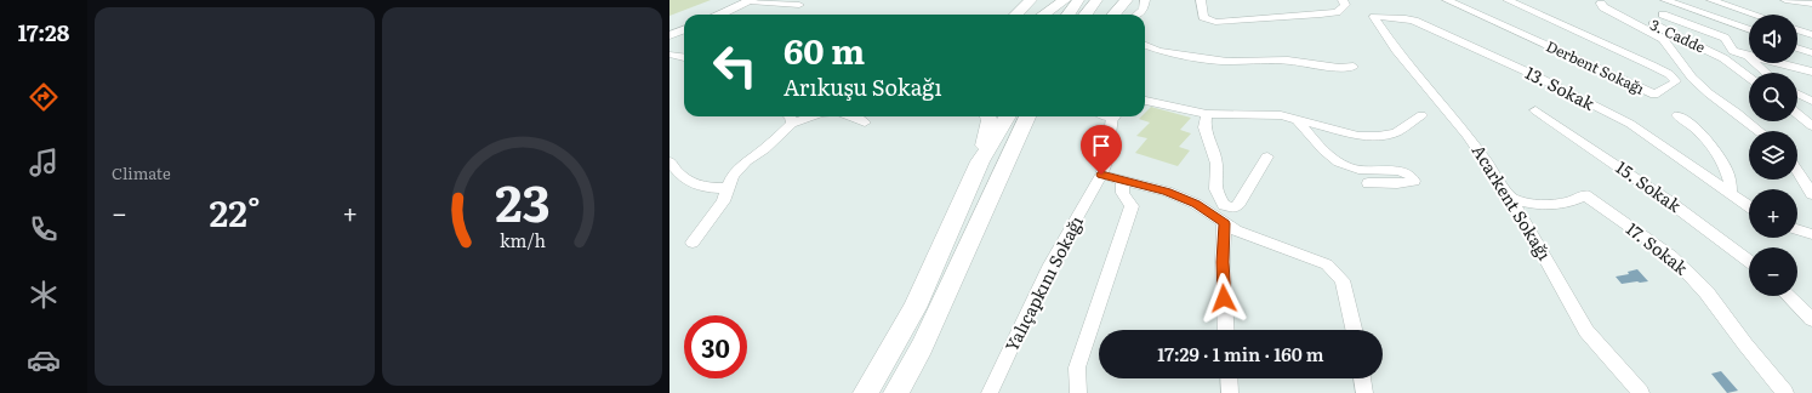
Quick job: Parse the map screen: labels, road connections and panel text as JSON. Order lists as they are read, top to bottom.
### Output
{
  "streets": {
    "street": [
      "3. Cadde",
      "Derbent Sokağı",
      "13. Sokak",
      "15. Sokak",
      "Acarkent Sokağı",
      "17. Sokak",
      "Yalıçapkını Sokağı"
    ]
  },
  "crossings": [
    ["13. Sokak", "Acarkent Sokağı"],
    ["Acarkent Sokağı", "17. Sokak"]
  ],
  "page": {
    "tabs": "17:28",
    "tile": "Climate",
    "map_buttons": ["+", "−"],
    "turn": ["60 m", "Arıkuşu Sokağı"],
    "heat": ["−", "22°", "+"],
    "limit": "30",
    "trip": "17:29 · 1 min · 160 m",
    "gauge": ["23", "km/h"]
  }
}
